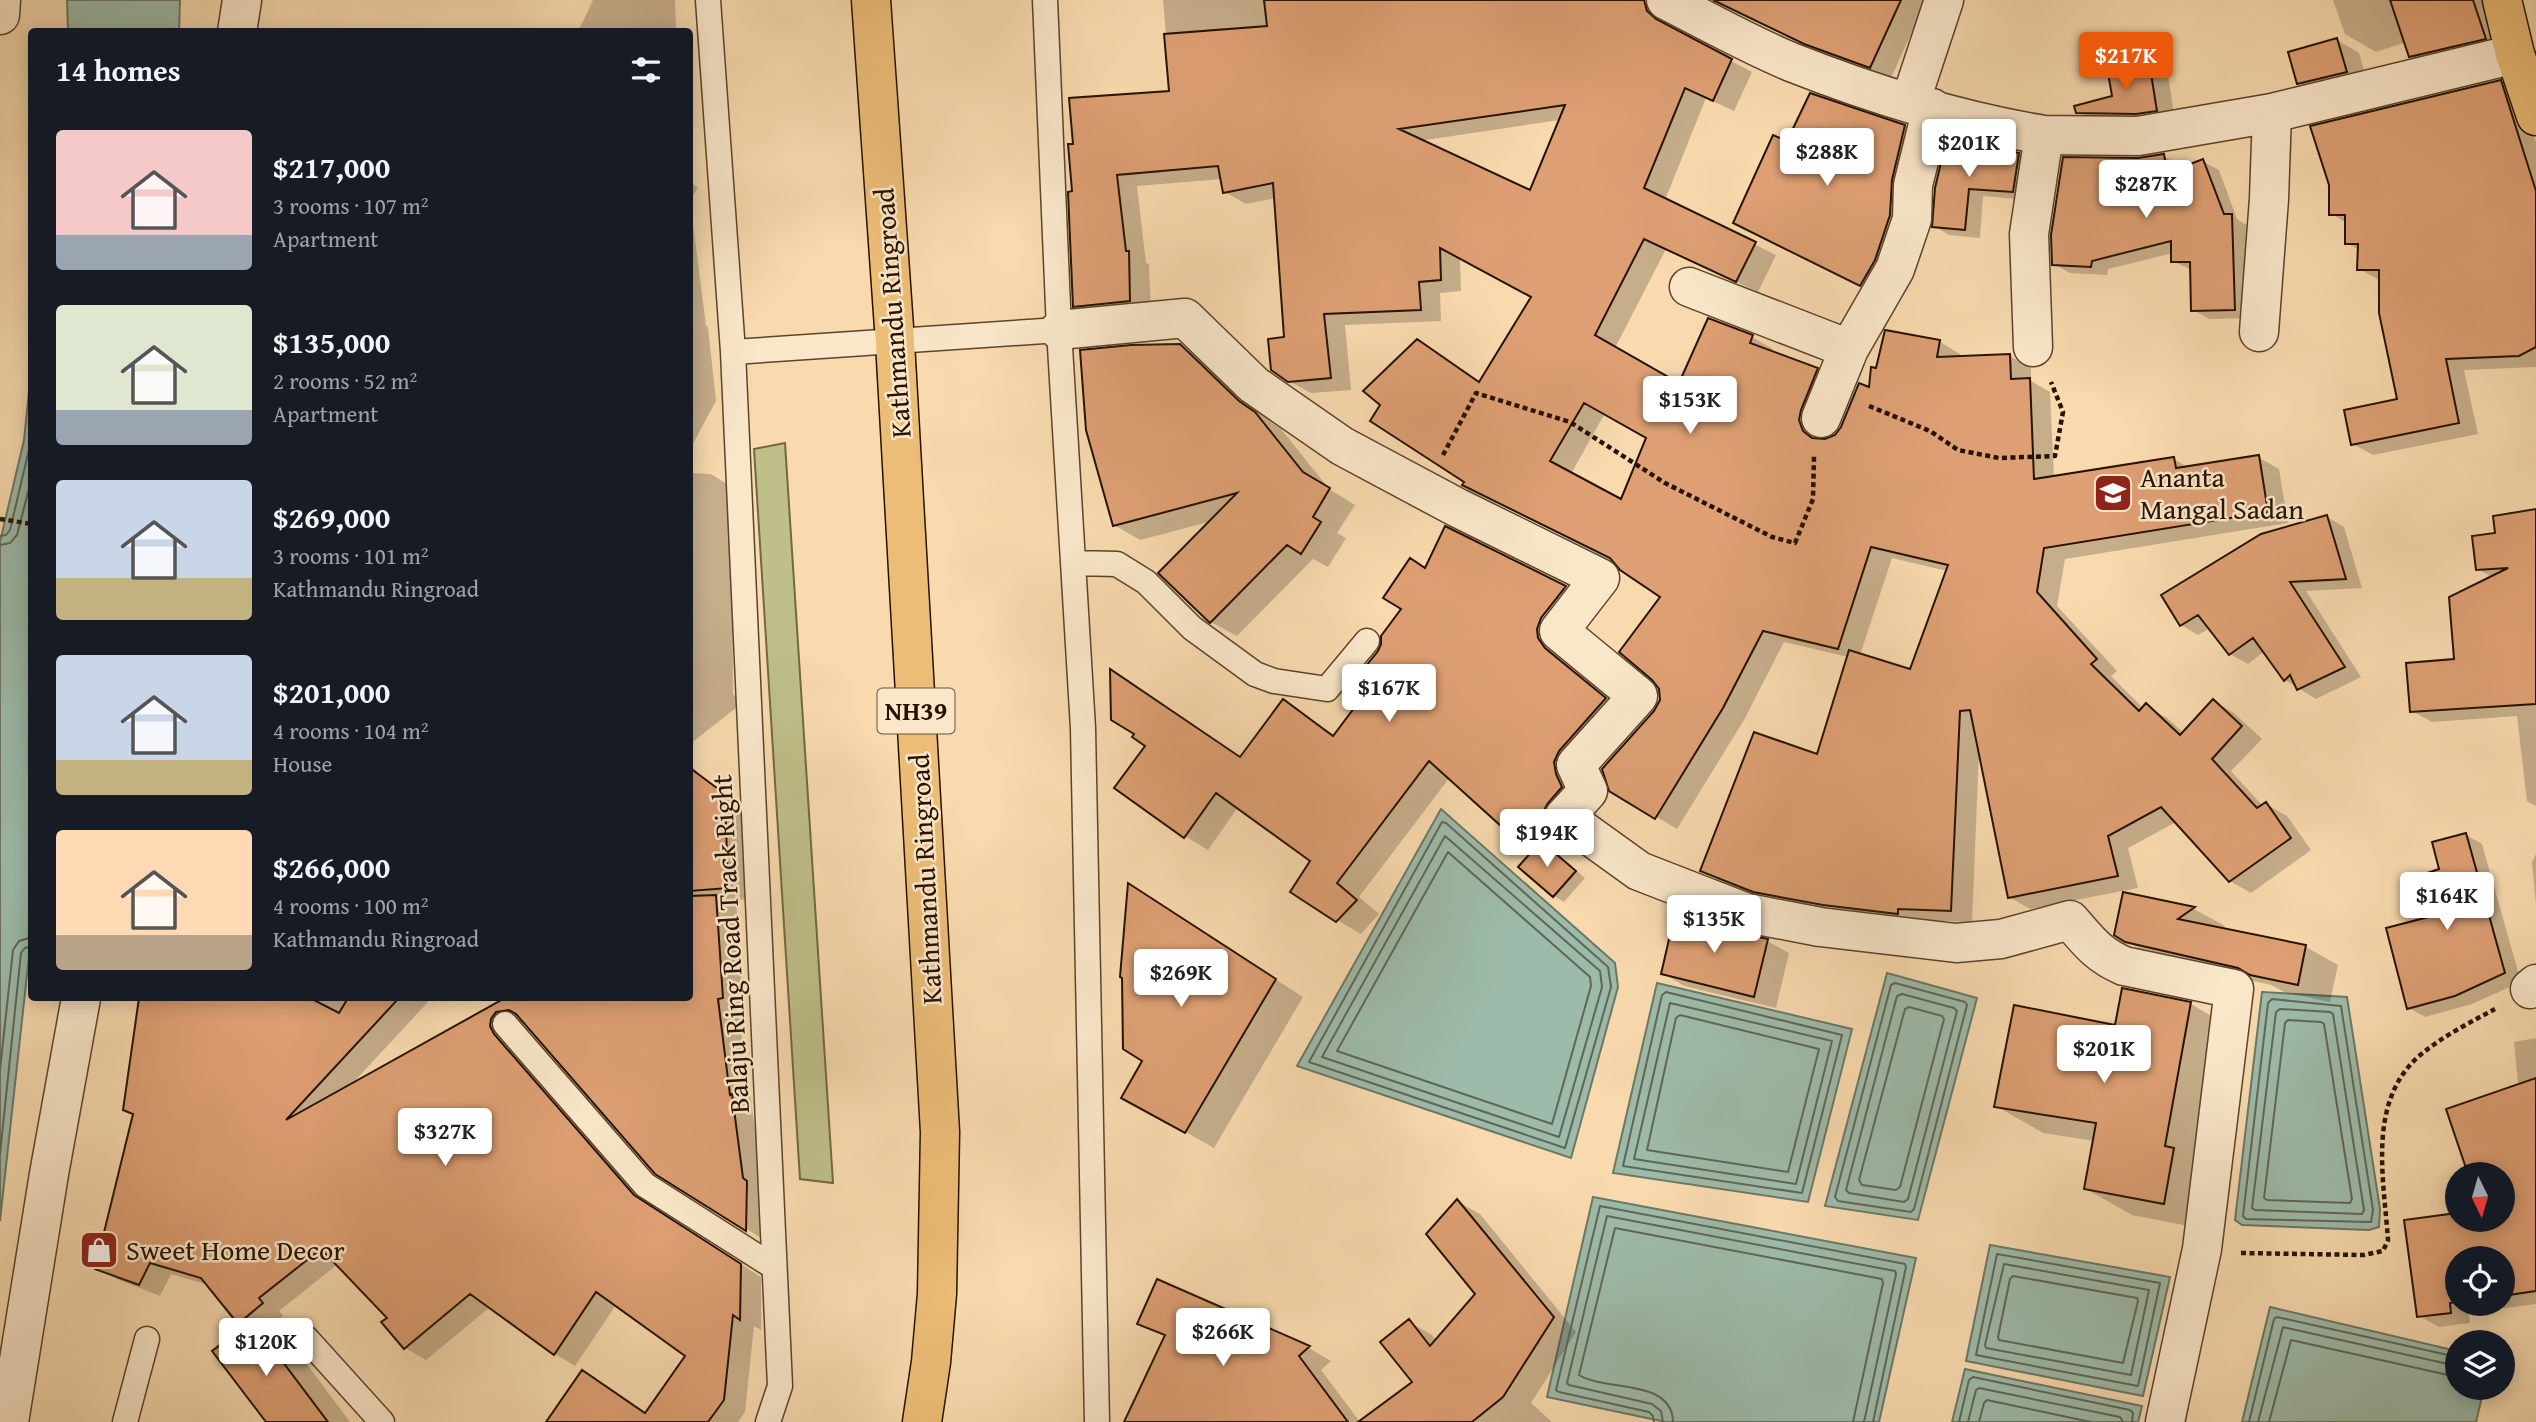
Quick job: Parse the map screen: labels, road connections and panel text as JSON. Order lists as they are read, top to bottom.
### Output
{
  "streets": {
    "main road": ["Kathmandu Ringroad", "NH39"],
    "lane": ["Balaju Ring Road Track Right"]
  },
  "places": {
    "school or university": ["Ananta Mangal Sadan"],
    "shop": ["Sweet Home Decor"]
  },
  "north": "bottom",
  "page": {
    "heading": "14 homes",
    "price": [
      "$217K",
      "$201K",
      "$288K",
      "$287K",
      "$153K",
      "$167K",
      "$194K",
      "$164K",
      "$135K",
      "$269K",
      "$201K",
      "$327K",
      "$266K",
      "$120K"
    ],
    "list": [
      {
        "name": "$217,000",
        "note": "3 rooms · 107 m² · Apartment"
      },
      {
        "name": "$135,000",
        "note": "2 rooms · 52 m² · Apartment"
      },
      {
        "name": "$269,000",
        "note": "3 rooms · 101 m² · Kathmandu Ringroad"
      },
      {
        "name": "$201,000",
        "note": "4 rooms · 104 m² · House"
      },
      {
        "name": "$266,000",
        "note": "4 rooms · 100 m² · Kathmandu Ringroad"
      }
    ]
  }
}
